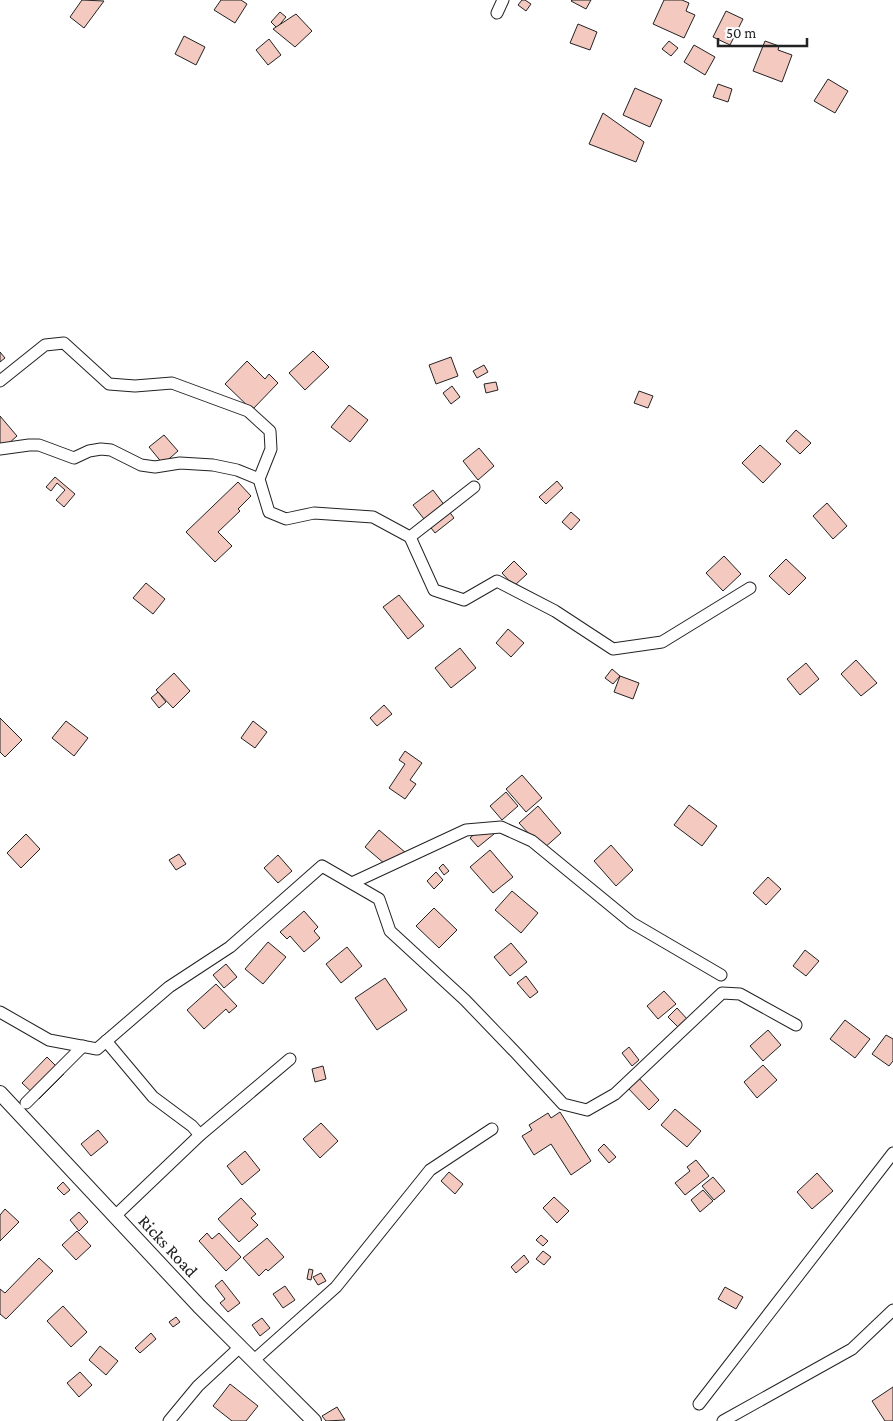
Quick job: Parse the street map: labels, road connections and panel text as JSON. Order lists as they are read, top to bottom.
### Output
{
  "streets": {
    "street": ["Ricks Road"]
  },
  "scale_bar": "50 m"
}
